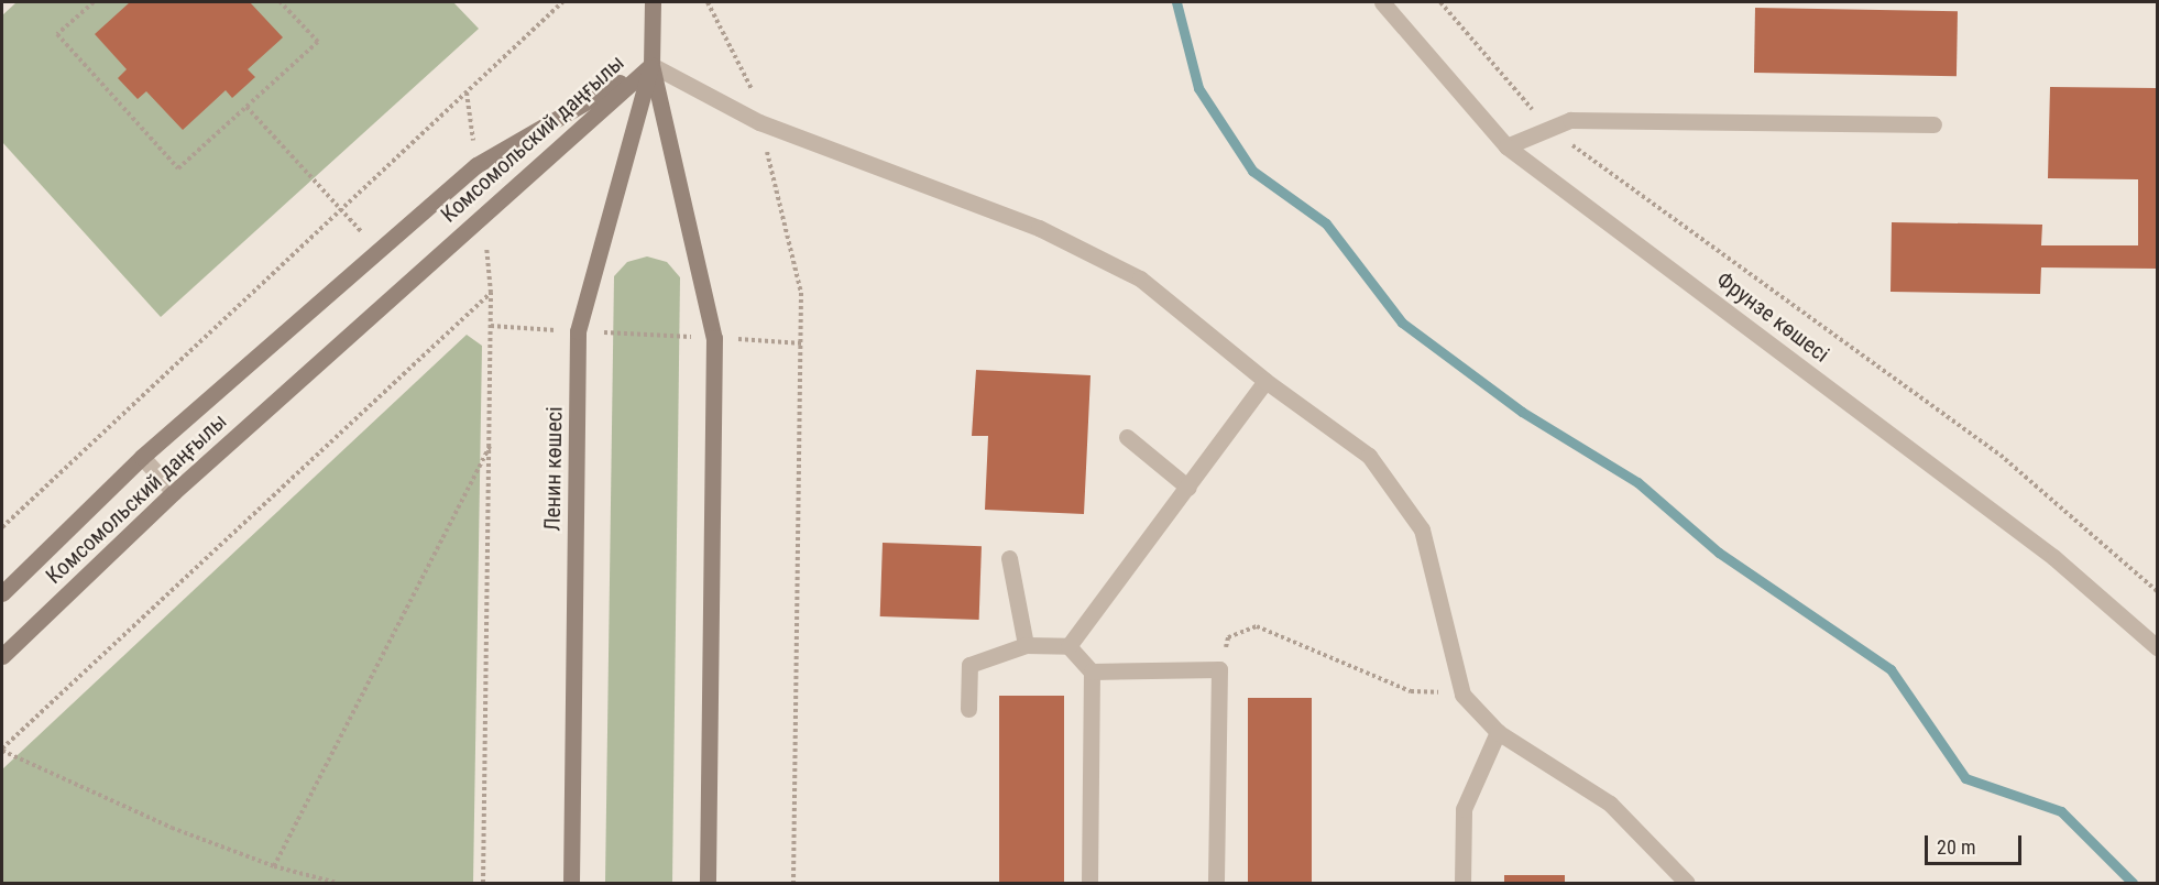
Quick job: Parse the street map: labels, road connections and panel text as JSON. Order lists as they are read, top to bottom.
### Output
{
  "streets": {
    "street": ["Комсомольский даңғылы", "Фрунзе көшесі", "Ленин көшесі"]
  },
  "crossings": [
    ["Комсомольский даңғылы", "Ленин көшесі"]
  ],
  "scale_bar": "20 m"
}
